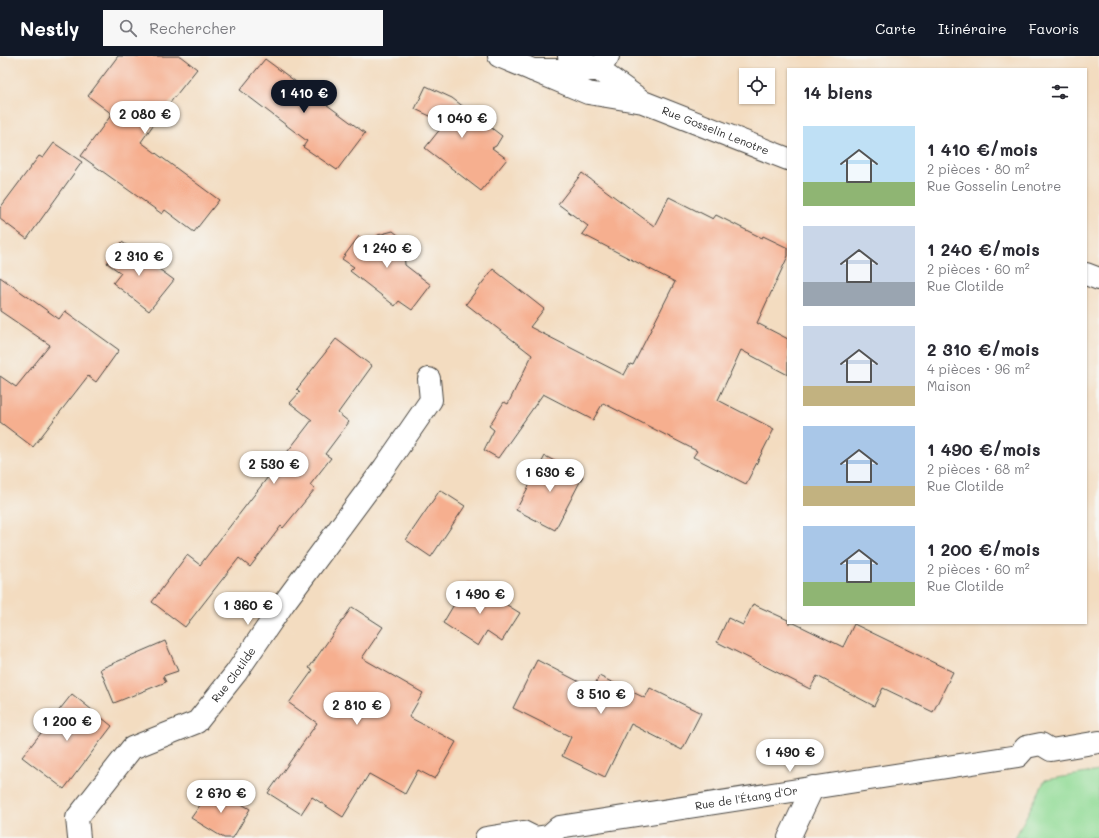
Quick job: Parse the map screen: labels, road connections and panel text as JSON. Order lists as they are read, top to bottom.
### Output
{
  "streets": {
    "street": ["Rue Gosselin Lenotre", "Rue Clotilde", "Rue de l'Étang d'Or"]
  },
  "page": {
    "header": "Nestly",
    "search": "Rechercher",
    "nav": ["Carte", "Itinéraire", "Favoris"],
    "heading": "14 biens",
    "price": [
      "1 410 €",
      "2 080 €",
      "1 040 €",
      "1 240 €",
      "2 310 €",
      "2 530 €",
      "1 630 €",
      "1 490 €",
      "1 360 €",
      "3 510 €",
      "2 810 €",
      "1 200 €",
      "1 490 €",
      "2 670 €"
    ],
    "list": [
      {
        "name": "1 410 €/mois",
        "note": "2 pièces · 80 m² · Rue Gosselin Lenotre"
      },
      {
        "name": "1 240 €/mois",
        "note": "2 pièces · 60 m² · Rue Clotilde"
      },
      {
        "name": "2 310 €/mois",
        "note": "4 pièces · 96 m² · Maison"
      },
      {
        "name": "1 490 €/mois",
        "note": "2 pièces · 68 m² · Rue Clotilde"
      },
      {
        "name": "1 200 €/mois",
        "note": "2 pièces · 60 m² · Rue Clotilde"
      }
    ]
  }
}
